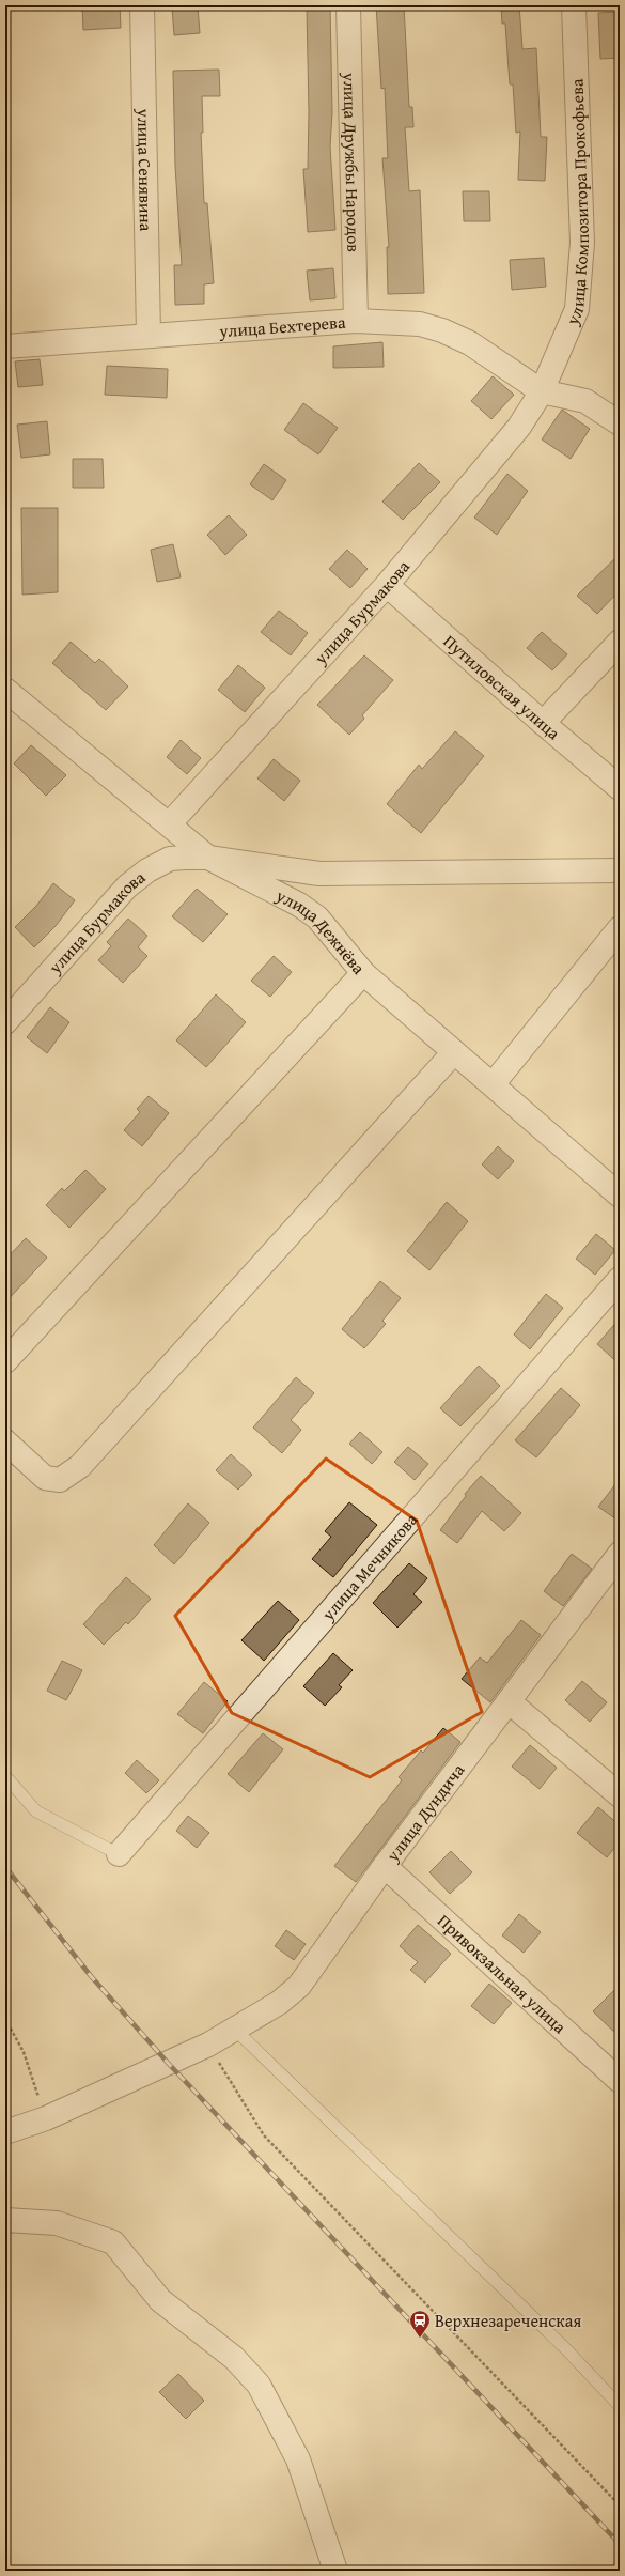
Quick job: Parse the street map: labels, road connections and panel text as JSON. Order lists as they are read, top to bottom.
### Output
{
  "streets": {
    "street": [
      "улица Дружбы Народов",
      "улица Сенявина",
      "улица Композитора Прокофьева",
      "улица Бехтерева",
      "улица Бурмакова",
      "Путиловская улица",
      "улица Дежнёва",
      "улица Мечникова",
      "улица Дундича",
      "Привокзальная улица"
    ]
  },
  "crossings": [
    ["улица Дружбы Народов", "улица Бехтерева"],
    ["улица Сенявина", "улица Бехтерева"],
    ["улица Композитора Прокофьева", "улица Бехтерева"],
    ["улица Композитора Прокофьева", "улица Бурмакова"],
    ["улица Бехтерева", "улица Бурмакова"],
    ["улица Бурмакова", "Путиловская улица"],
    ["улица Бурмакова", "улица Дежнёва"],
    ["улица Дундича", "Привокзальная улица"]
  ],
  "places": {
    "station": ["Верхнезареченская"]
  }
}
